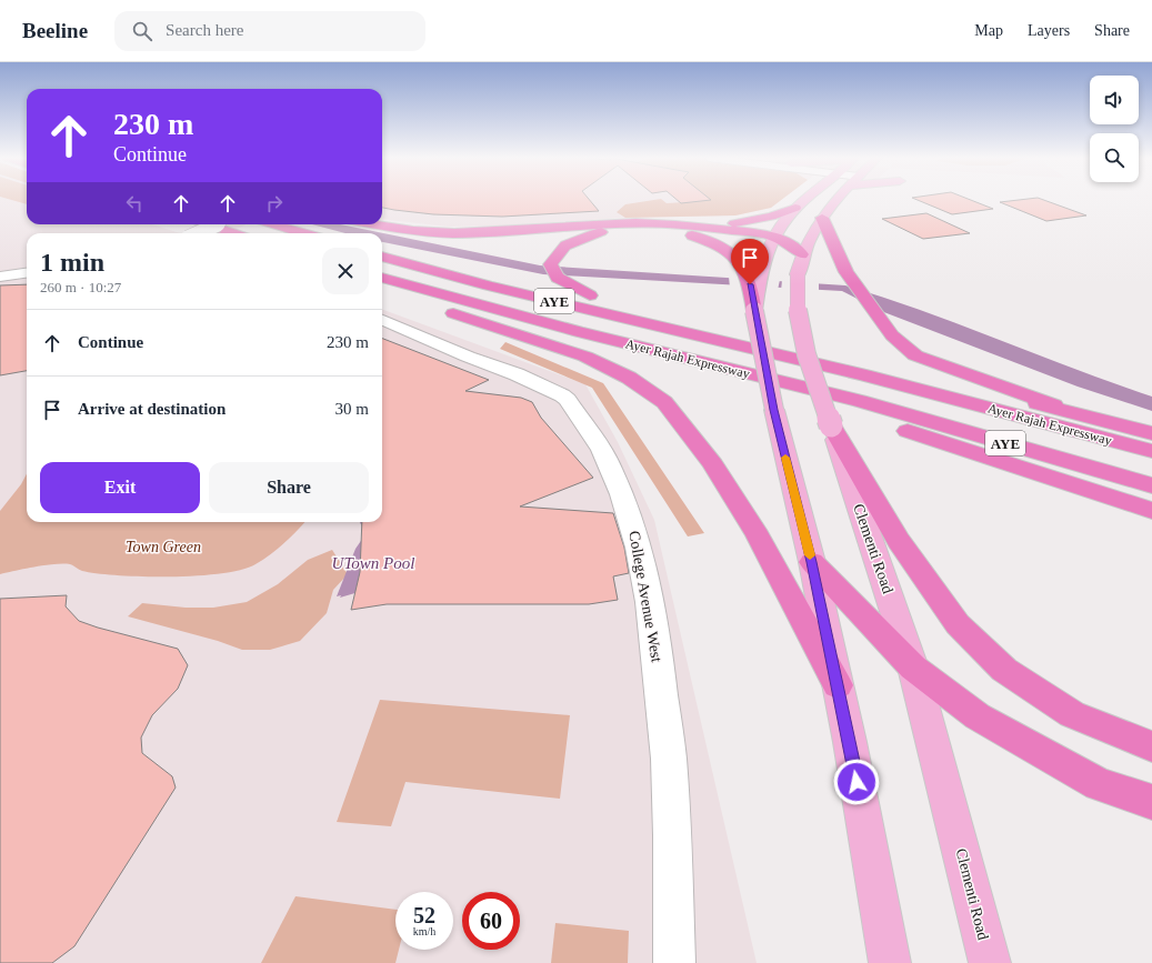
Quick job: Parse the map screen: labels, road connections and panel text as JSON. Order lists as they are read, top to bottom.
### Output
{
  "streets": {
    "highway": ["AYE", "Ayer Rajah Expressway"],
    "main road": ["Clementi Road"],
    "street": ["College Avenue West"]
  },
  "water": ["UTown Pool"],
  "parks": ["Town Green"],
  "page": {
    "header": "Beeline",
    "search": "Search here",
    "nav": ["Map", "Layers", "Share"],
    "turn": ["230 m", "Continue"],
    "heading": ["1 min", "260 m · 10:27"],
    "list": [
      {
        "name": "Continue",
        "value": "230 m"
      },
      {
        "name": "Arrive at destination",
        "value": "30 m"
      }
    ],
    "buttons": ["Exit", "Share"],
    "speed": "52 km/h",
    "limit": "60"
  }
}
